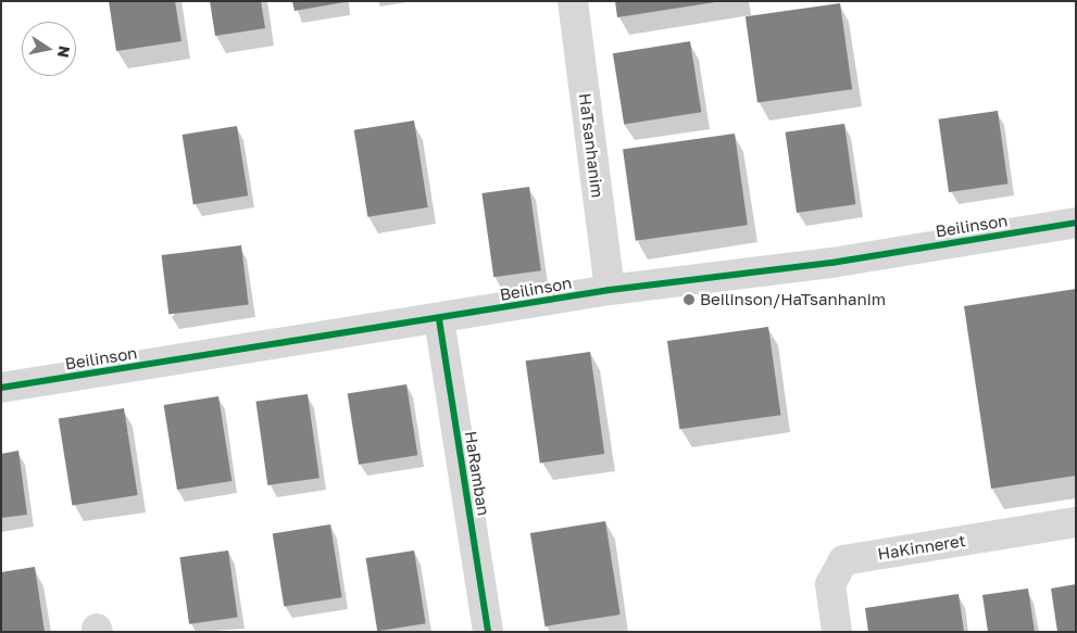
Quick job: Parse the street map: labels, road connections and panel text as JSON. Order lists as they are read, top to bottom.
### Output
{
  "streets": {
    "street": [
      "HaTsanhanim",
      "Beilinson",
      "HaRamban",
      "HaKinneret"
    ]
  },
  "crossings": [
    ["HaTsanhanim", "Beilinson"],
    ["Beilinson", "HaRamban"]
  ],
  "places": ["Beilinson/HaTsanhanim"],
  "north": "right"
}
